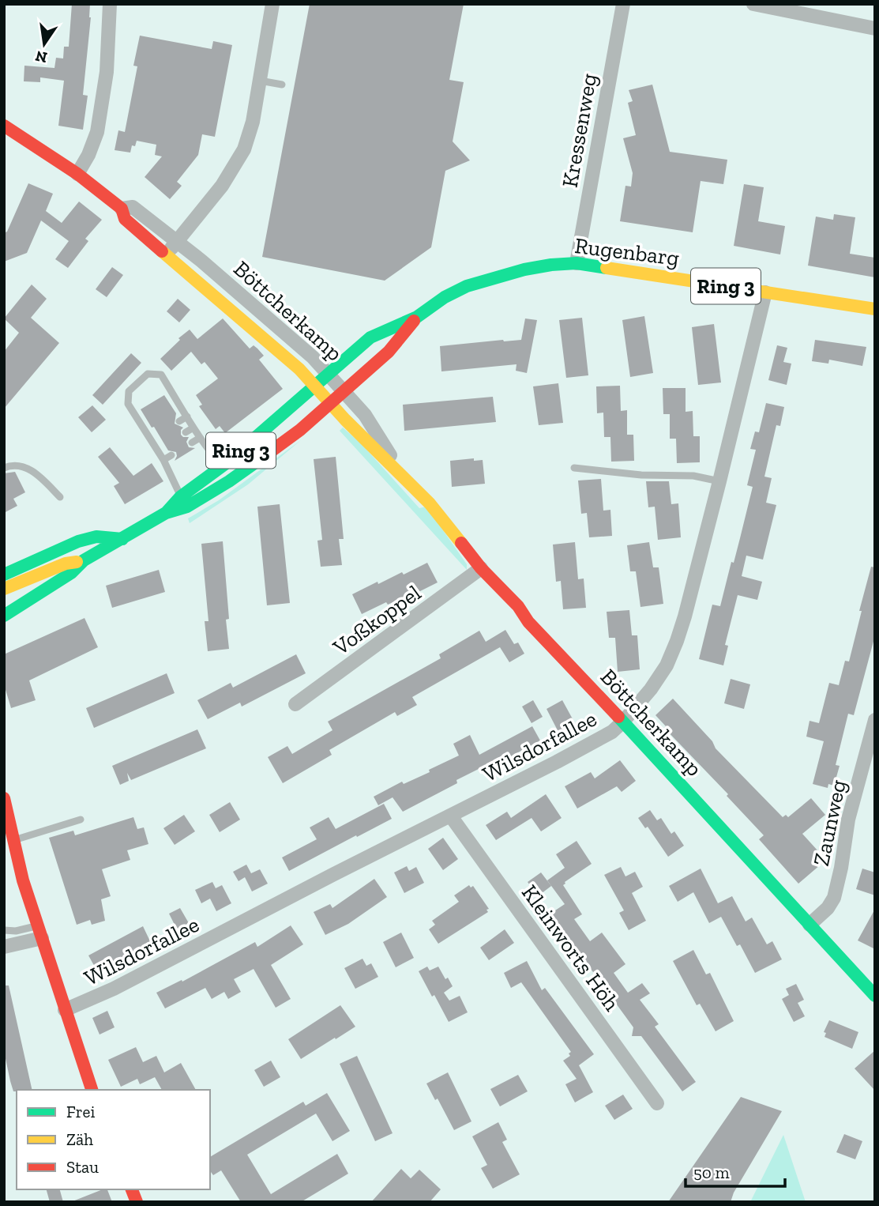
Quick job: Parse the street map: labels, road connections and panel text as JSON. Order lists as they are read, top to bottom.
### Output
{
  "streets": {
    "main road": ["Rugenbarg", "Ring 3", "Böttcherkamp"],
    "street": [
      "Kressenweg",
      "Voßkoppel",
      "Wilsdorfallee",
      "Zaunweg",
      "Kleinworts Höh"
    ]
  },
  "crossings": [
    ["Kressenweg", "Rugenbarg"],
    ["Rugenbarg", "Böttcherkamp"],
    ["Rugenbarg", "Wilsdorfallee"],
    ["Böttcherkamp", "Voßkoppel"],
    ["Böttcherkamp", "Wilsdorfallee"],
    ["Böttcherkamp", "Zaunweg"],
    ["Wilsdorfallee", "Kleinworts Höh"]
  ],
  "legend": ["Frei", "Zäh", "Stau"],
  "scale_bar": "50 m",
  "north": "bottom"
}
